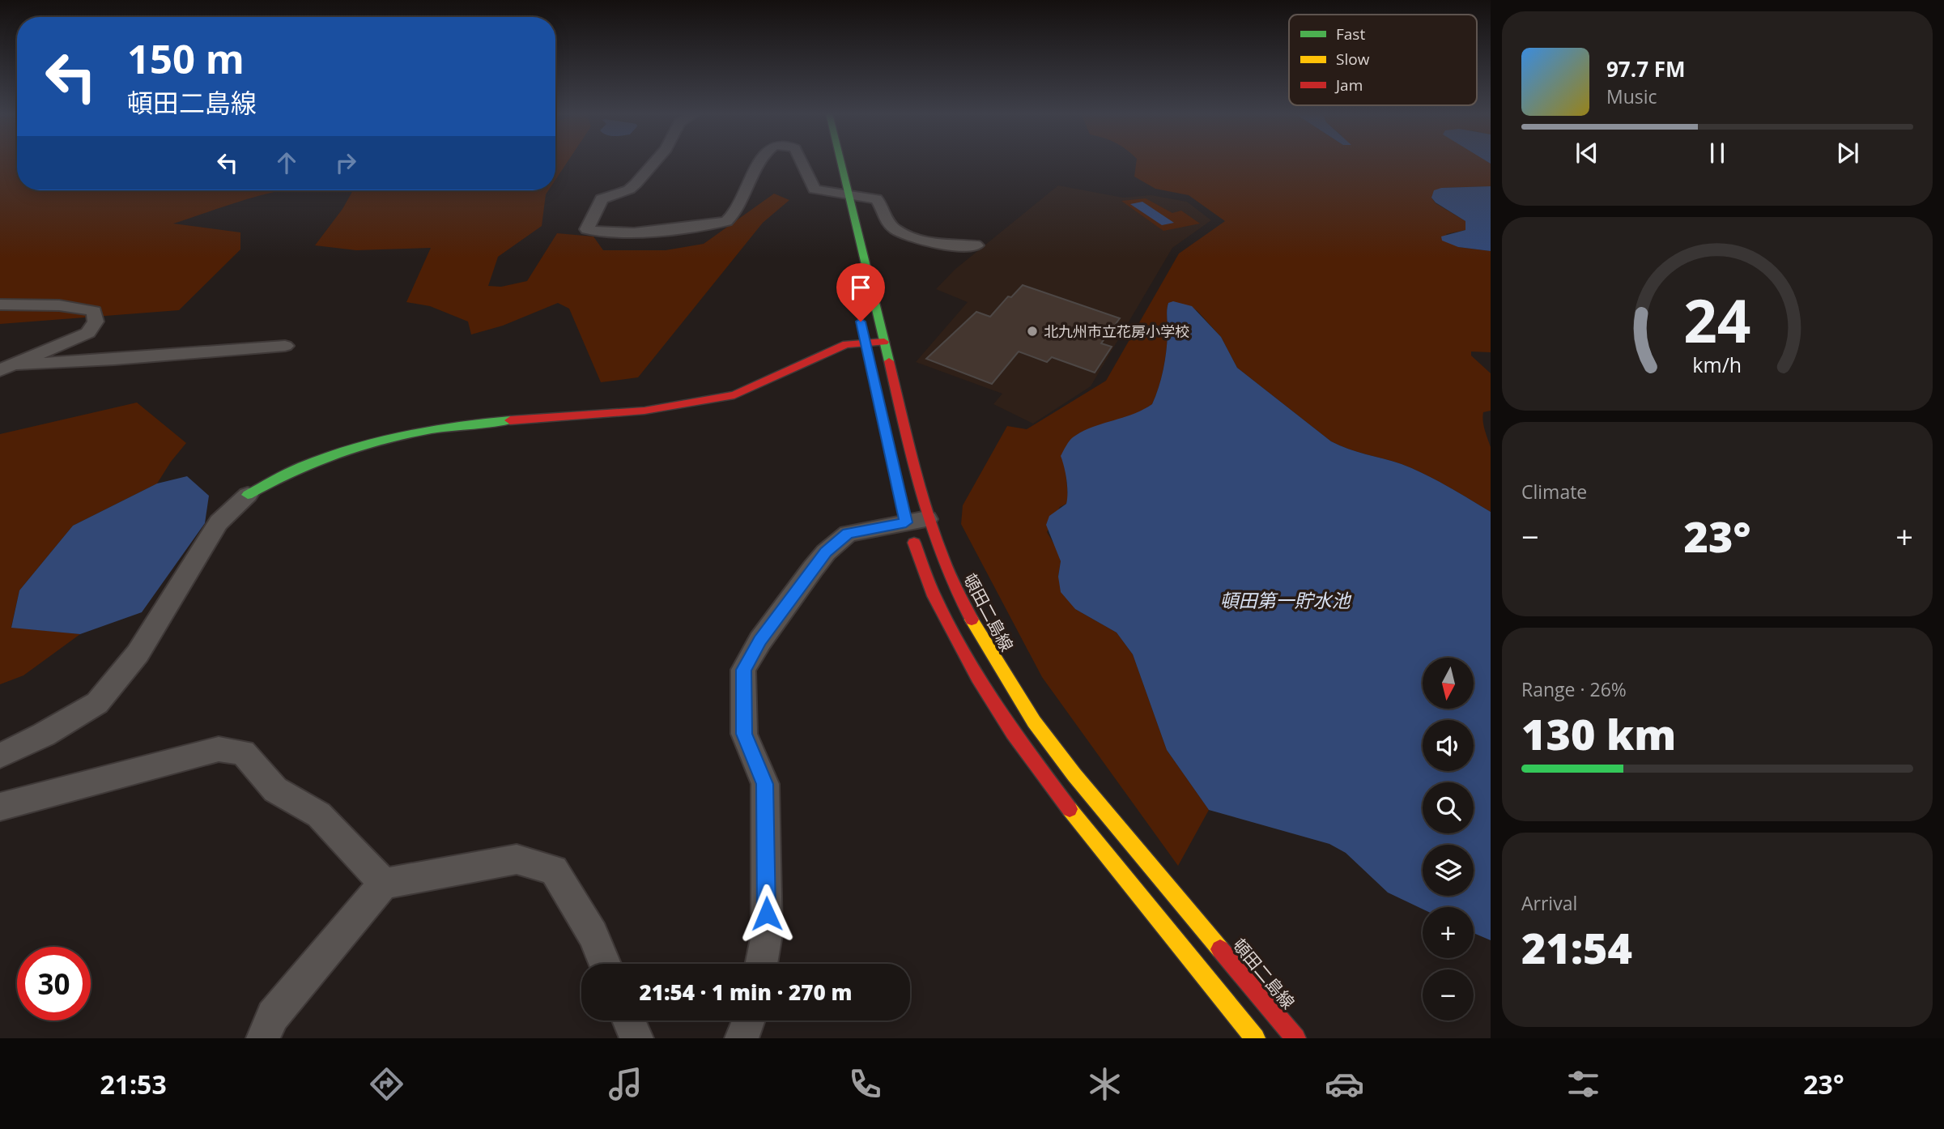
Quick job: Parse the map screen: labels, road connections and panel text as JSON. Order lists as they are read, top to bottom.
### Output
{
  "streets": {
    "main road": ["頓田二島線"]
  },
  "water": ["頓田第一貯水池"],
  "places": ["北九州市立花房小学校"],
  "legend": ["Fast", "Slow", "Jam"],
  "north": "bottom",
  "page": {
    "turn": ["150 m", "頓田二島線"],
    "song": ["97.7 FM", "Music"],
    "tile": [
      "Climate",
      ["Range · 26%", "130 km"],
      ["Arrival", "21:54"]
    ],
    "heat": ["−", "23°", "+"],
    "map_buttons": ["+", "−"],
    "limit": "30",
    "trip": "21:54 · 1 min · 270 m",
    "tabs": ["21:53", "23°"],
    "gauge": ["24", "km/h"]
  }
}
